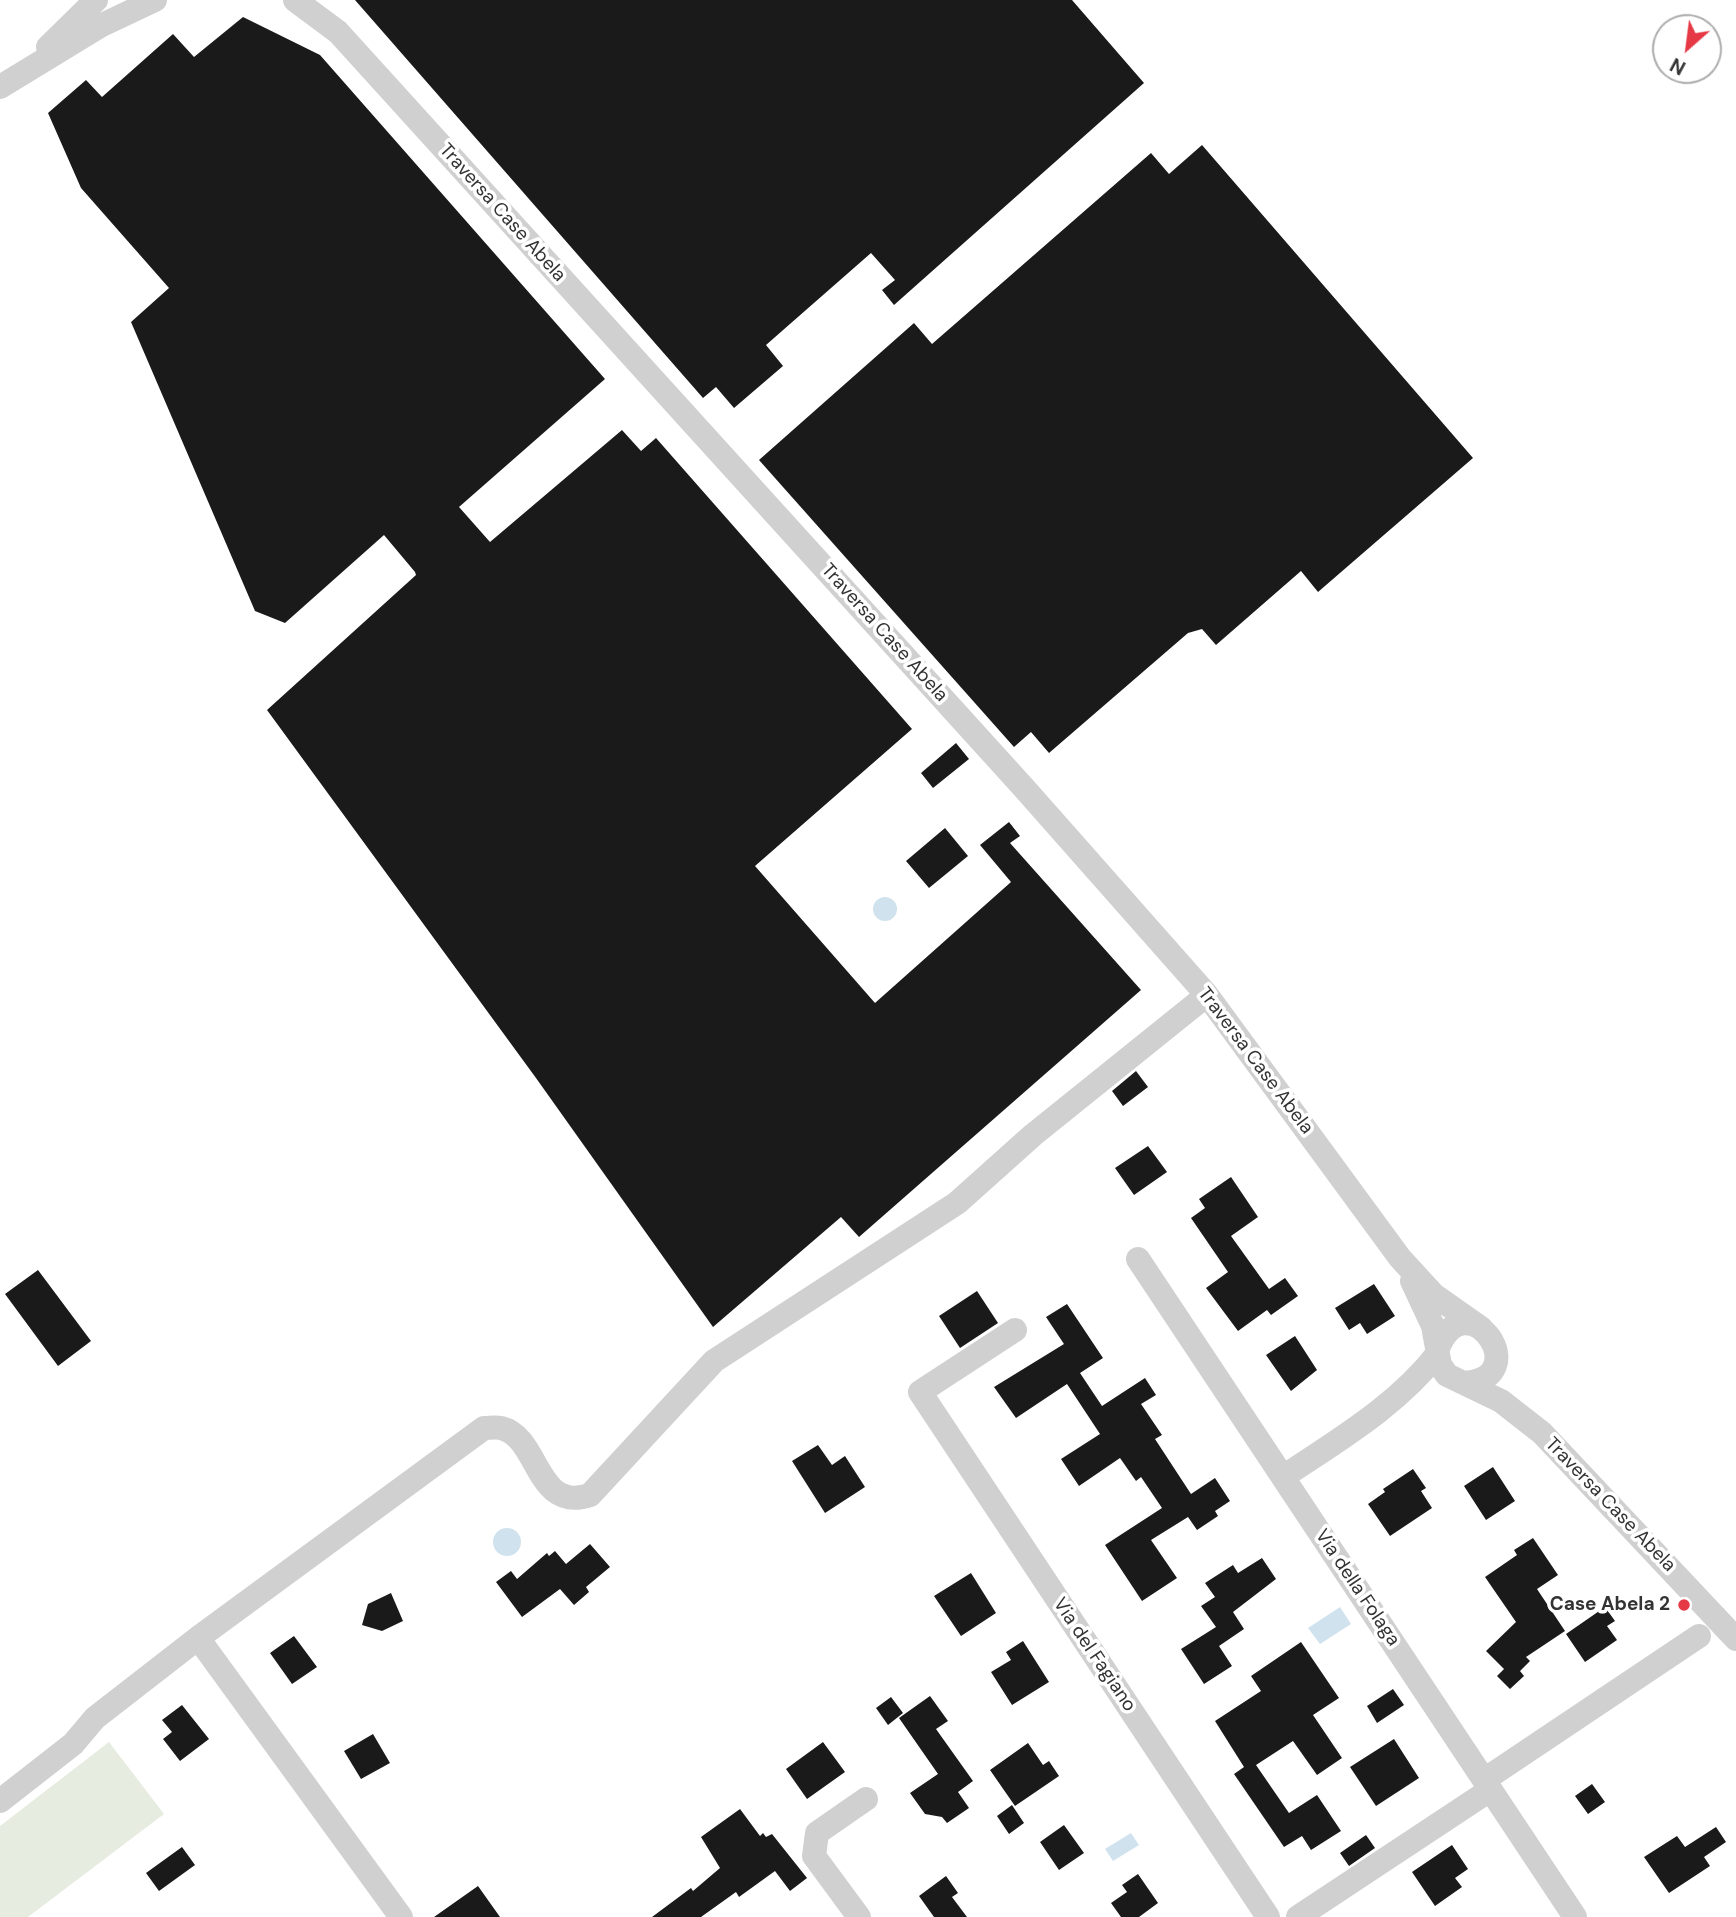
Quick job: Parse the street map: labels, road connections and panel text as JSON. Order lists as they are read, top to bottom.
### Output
{
  "streets": {
    "street": ["Traversa Case Abela", "Via della Folaga", "Via del Fagiano"]
  },
  "places": ["Case Abela 2"],
  "north": "bottom left"
}
